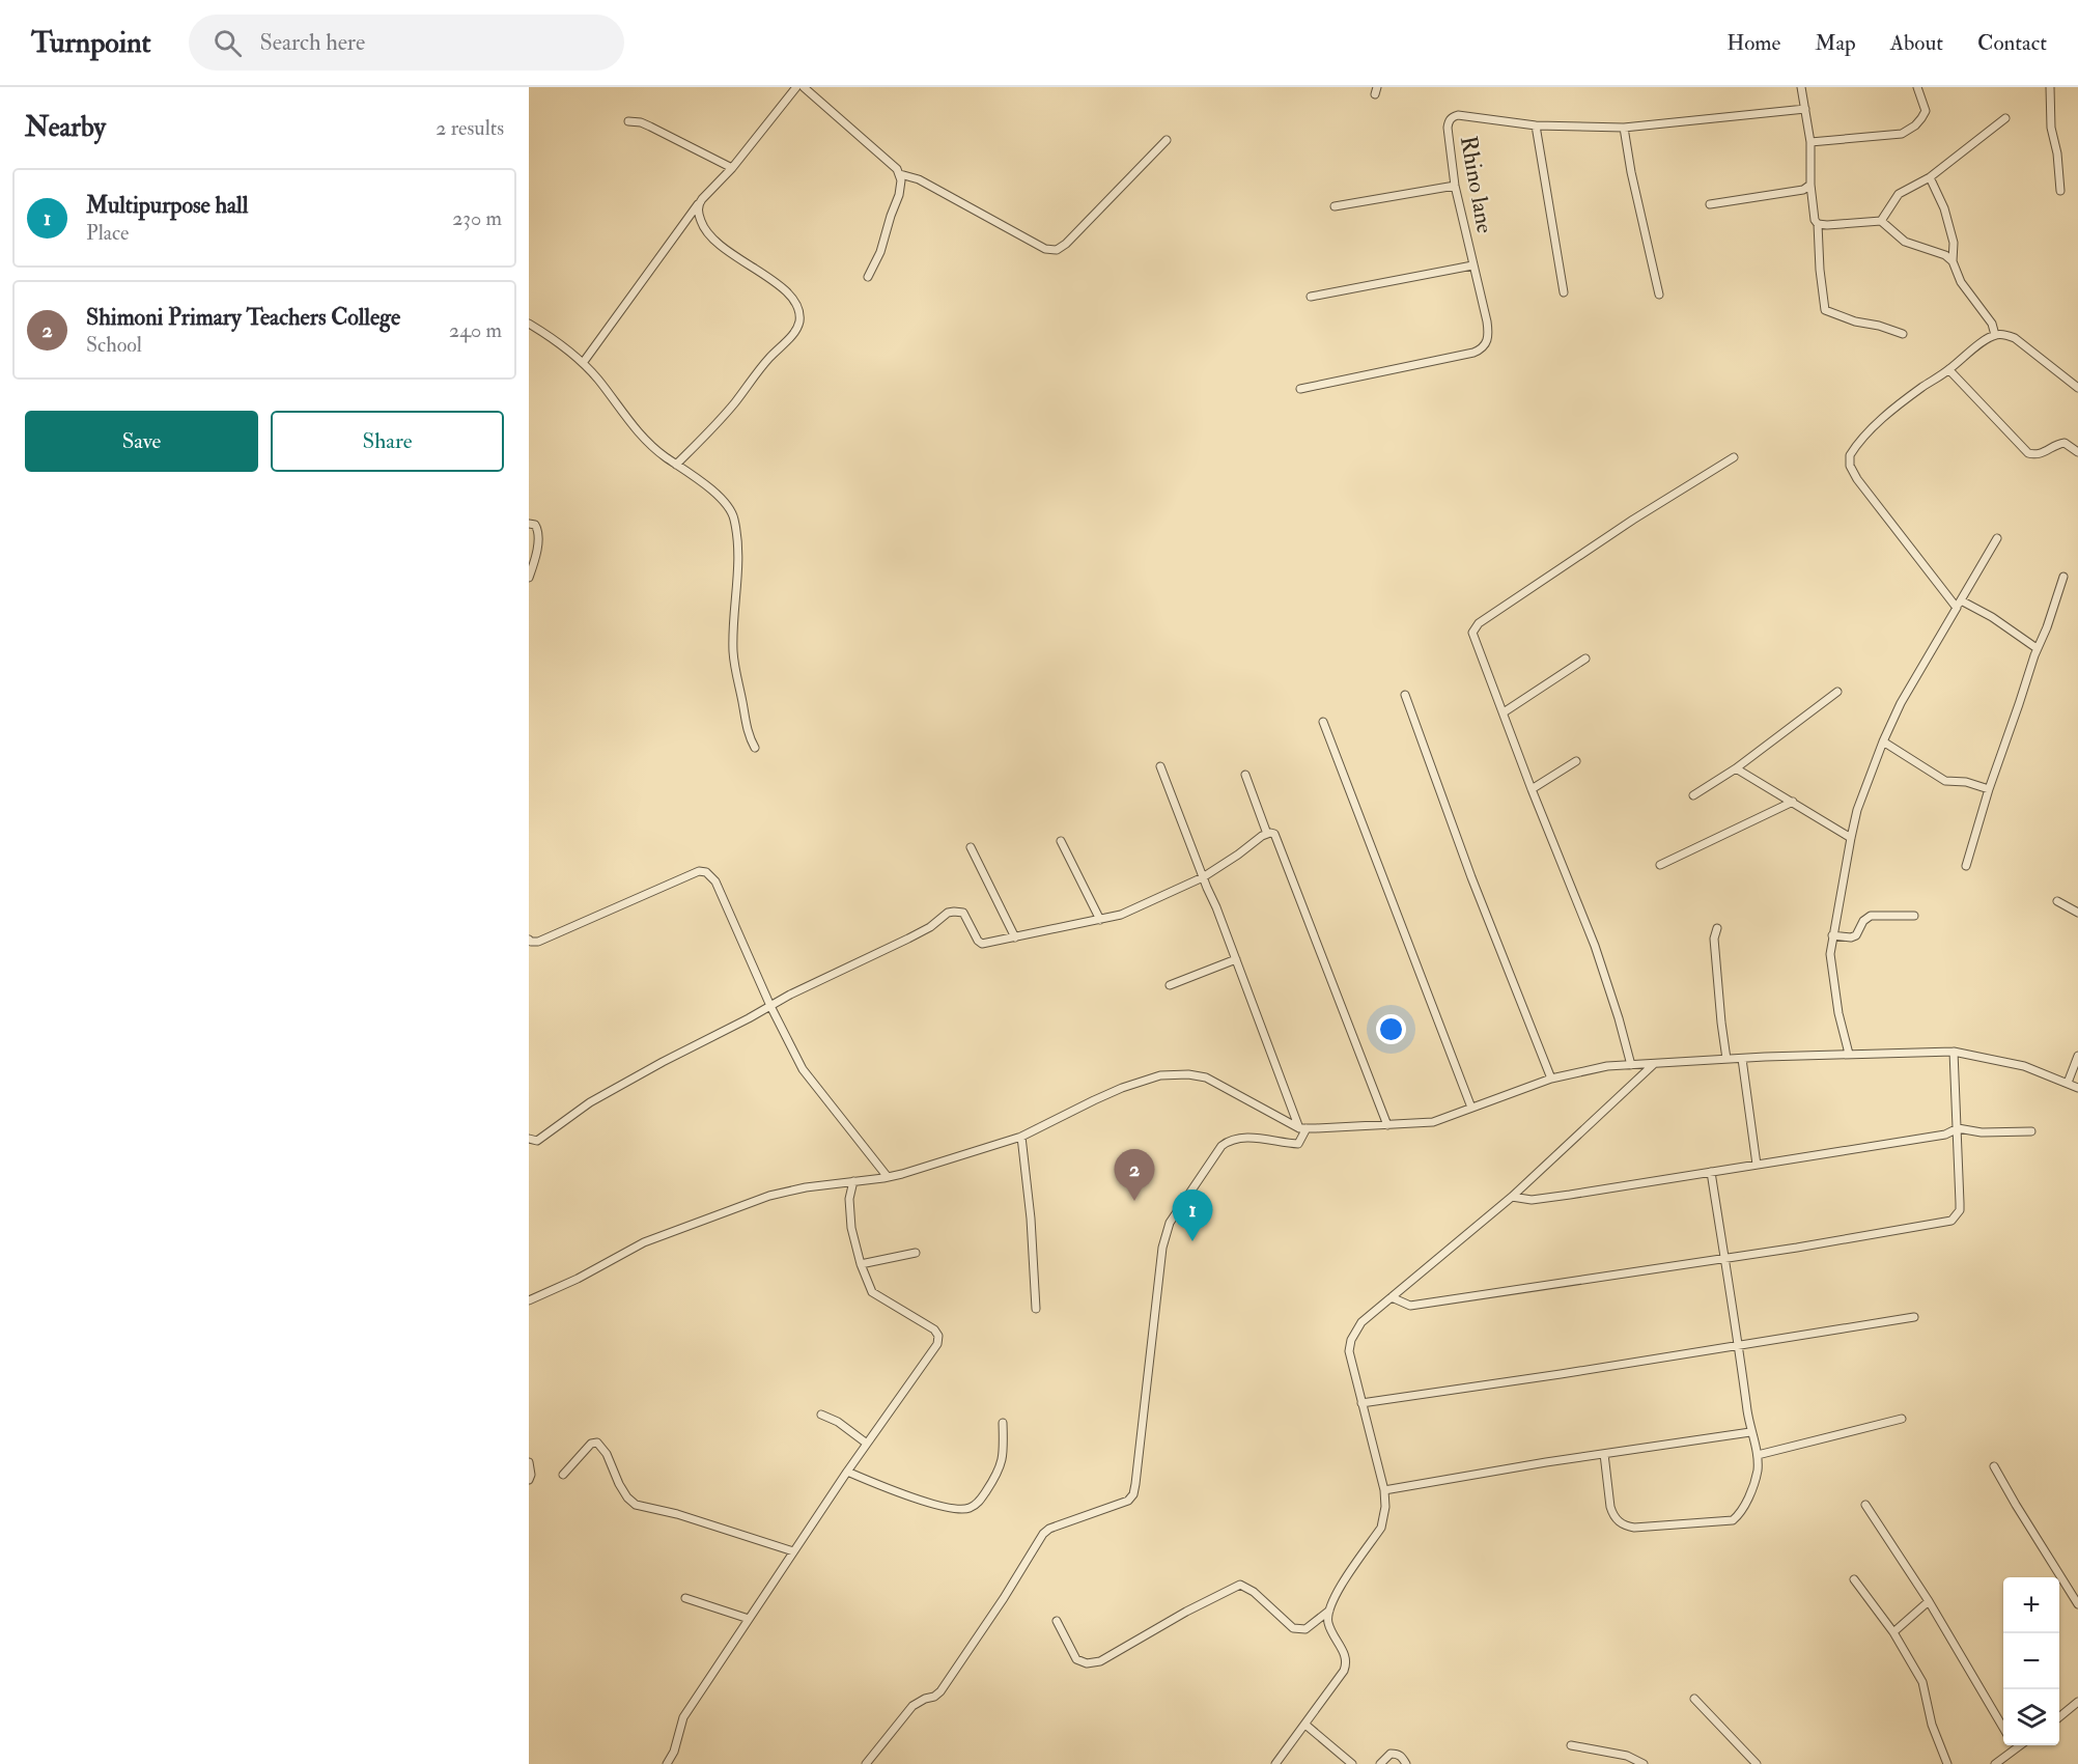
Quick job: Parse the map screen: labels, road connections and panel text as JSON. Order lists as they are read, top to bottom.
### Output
{
  "streets": {
    "street": ["Rhino lane"]
  },
  "page": {
    "header": "Turnpoint",
    "search": "Search here",
    "nav": [
      "Home",
      "Map",
      "About",
      "Contact"
    ],
    "heading": ["Nearby", "2 results"],
    "list": [
      {
        "mark": "1",
        "name": "Multipurpose hall",
        "note": "Place",
        "value": "230 m"
      },
      {
        "mark": "2",
        "name": "Shimoni Primary Teachers College",
        "note": "School",
        "value": "240 m"
      }
    ],
    "buttons": ["Save", "Share"],
    "pins": ["2", "1"],
    "map_buttons": ["+", "−"]
  }
}
